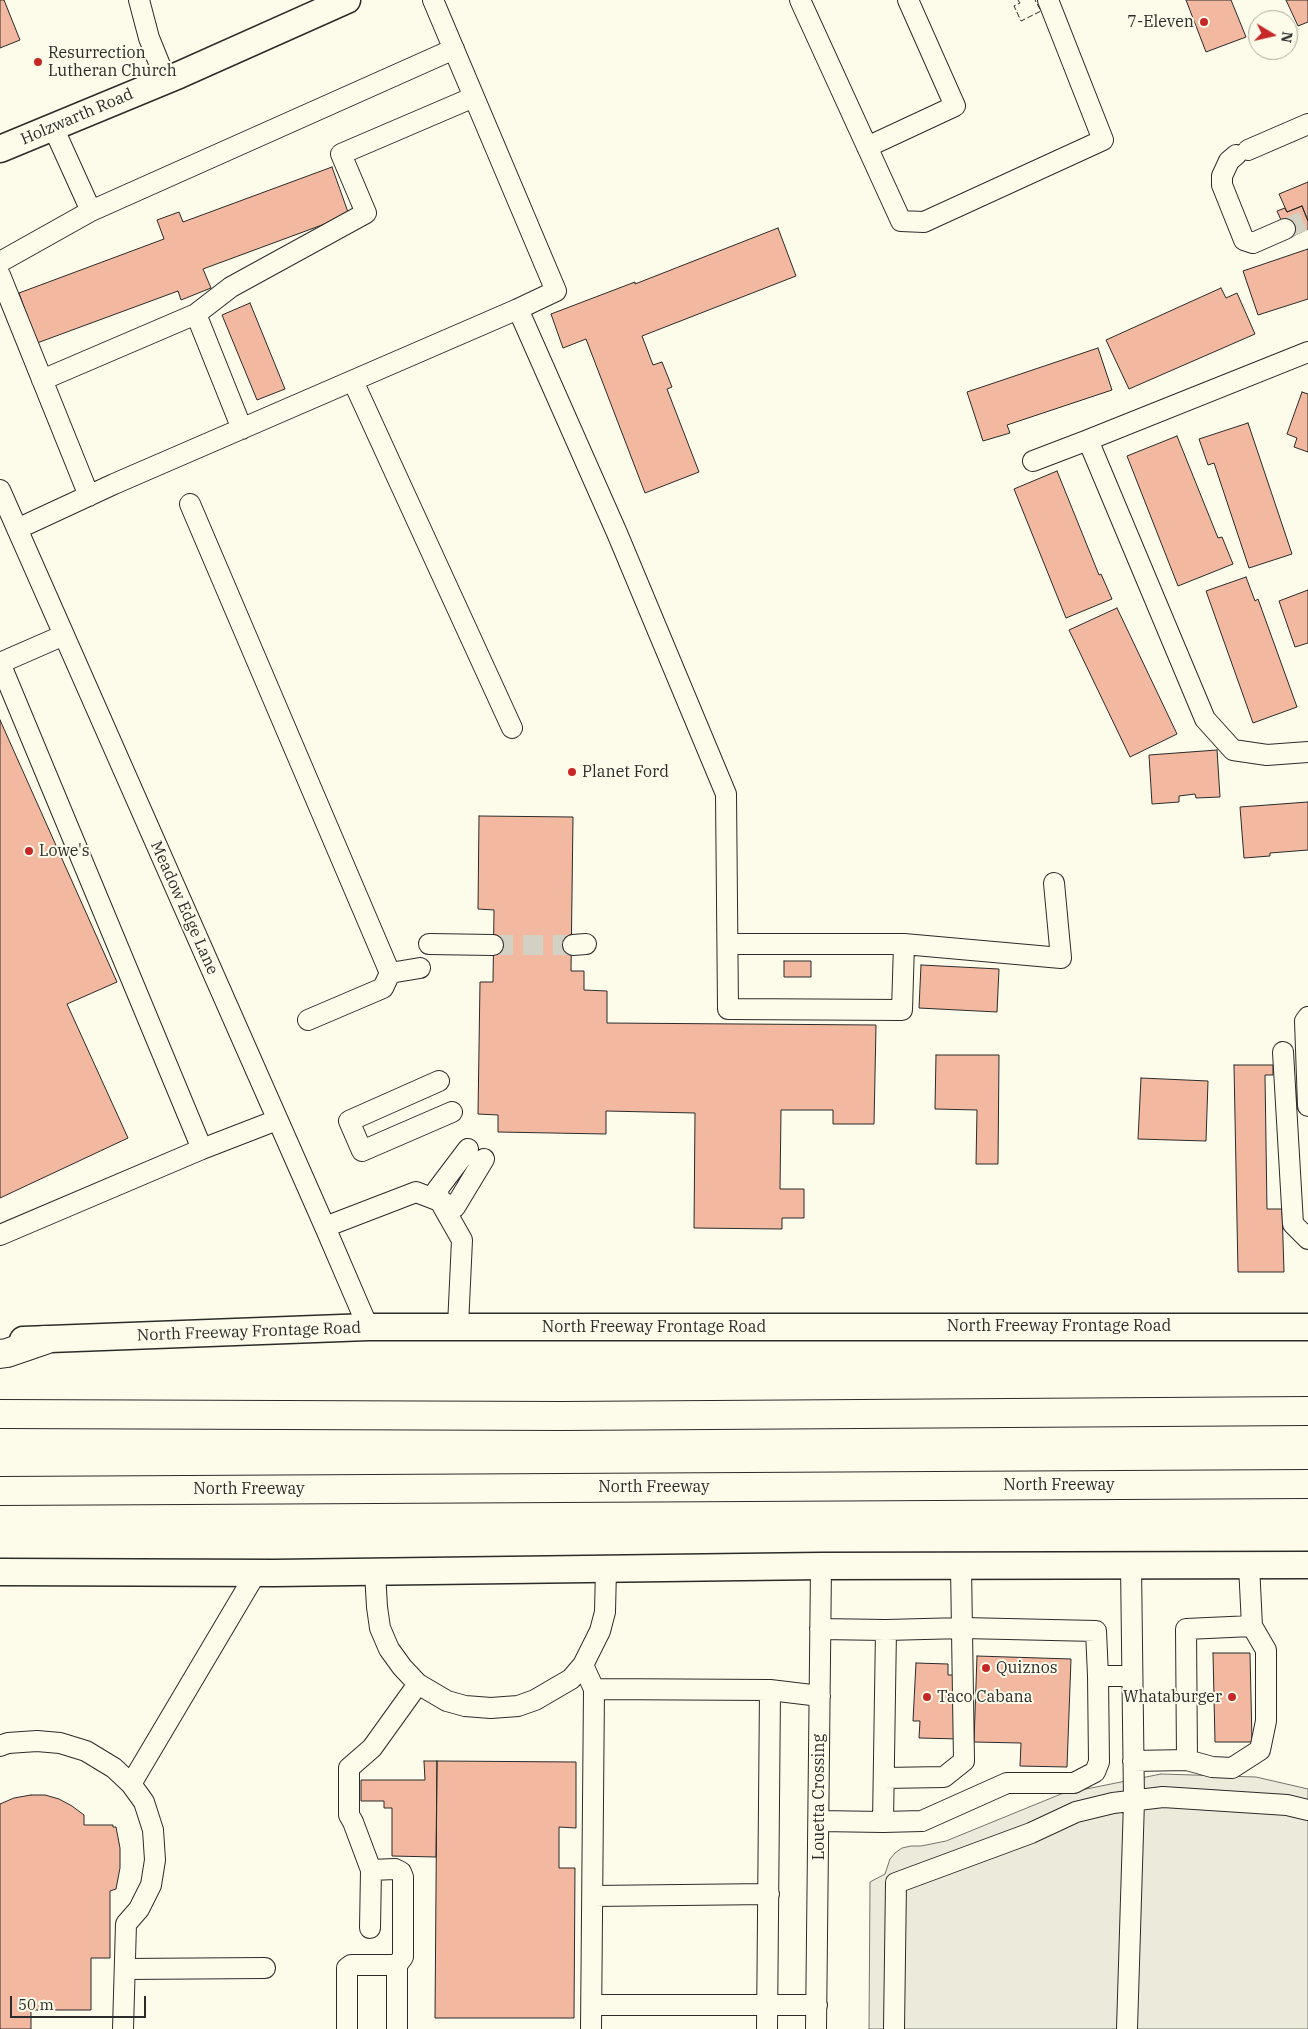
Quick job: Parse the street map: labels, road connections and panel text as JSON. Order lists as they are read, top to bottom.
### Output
{
  "streets": {
    "highway": ["North Freeway"],
    "main road": ["Holzwarth Road", "North Freeway Frontage Road"],
    "street": ["Meadow Edge Lane", "Louetta Crossing"]
  },
  "crossings": [
    ["Meadow Edge Lane", "North Freeway Frontage Road"]
  ],
  "places": [
    "7-Eleven",
    "Resurrection Lutheran Church",
    "Planet Ford",
    "Lowe's",
    "Quiznos",
    "Taco Cabana",
    "Whataburger"
  ],
  "scale_bar": "50 m",
  "north": "right"
}
